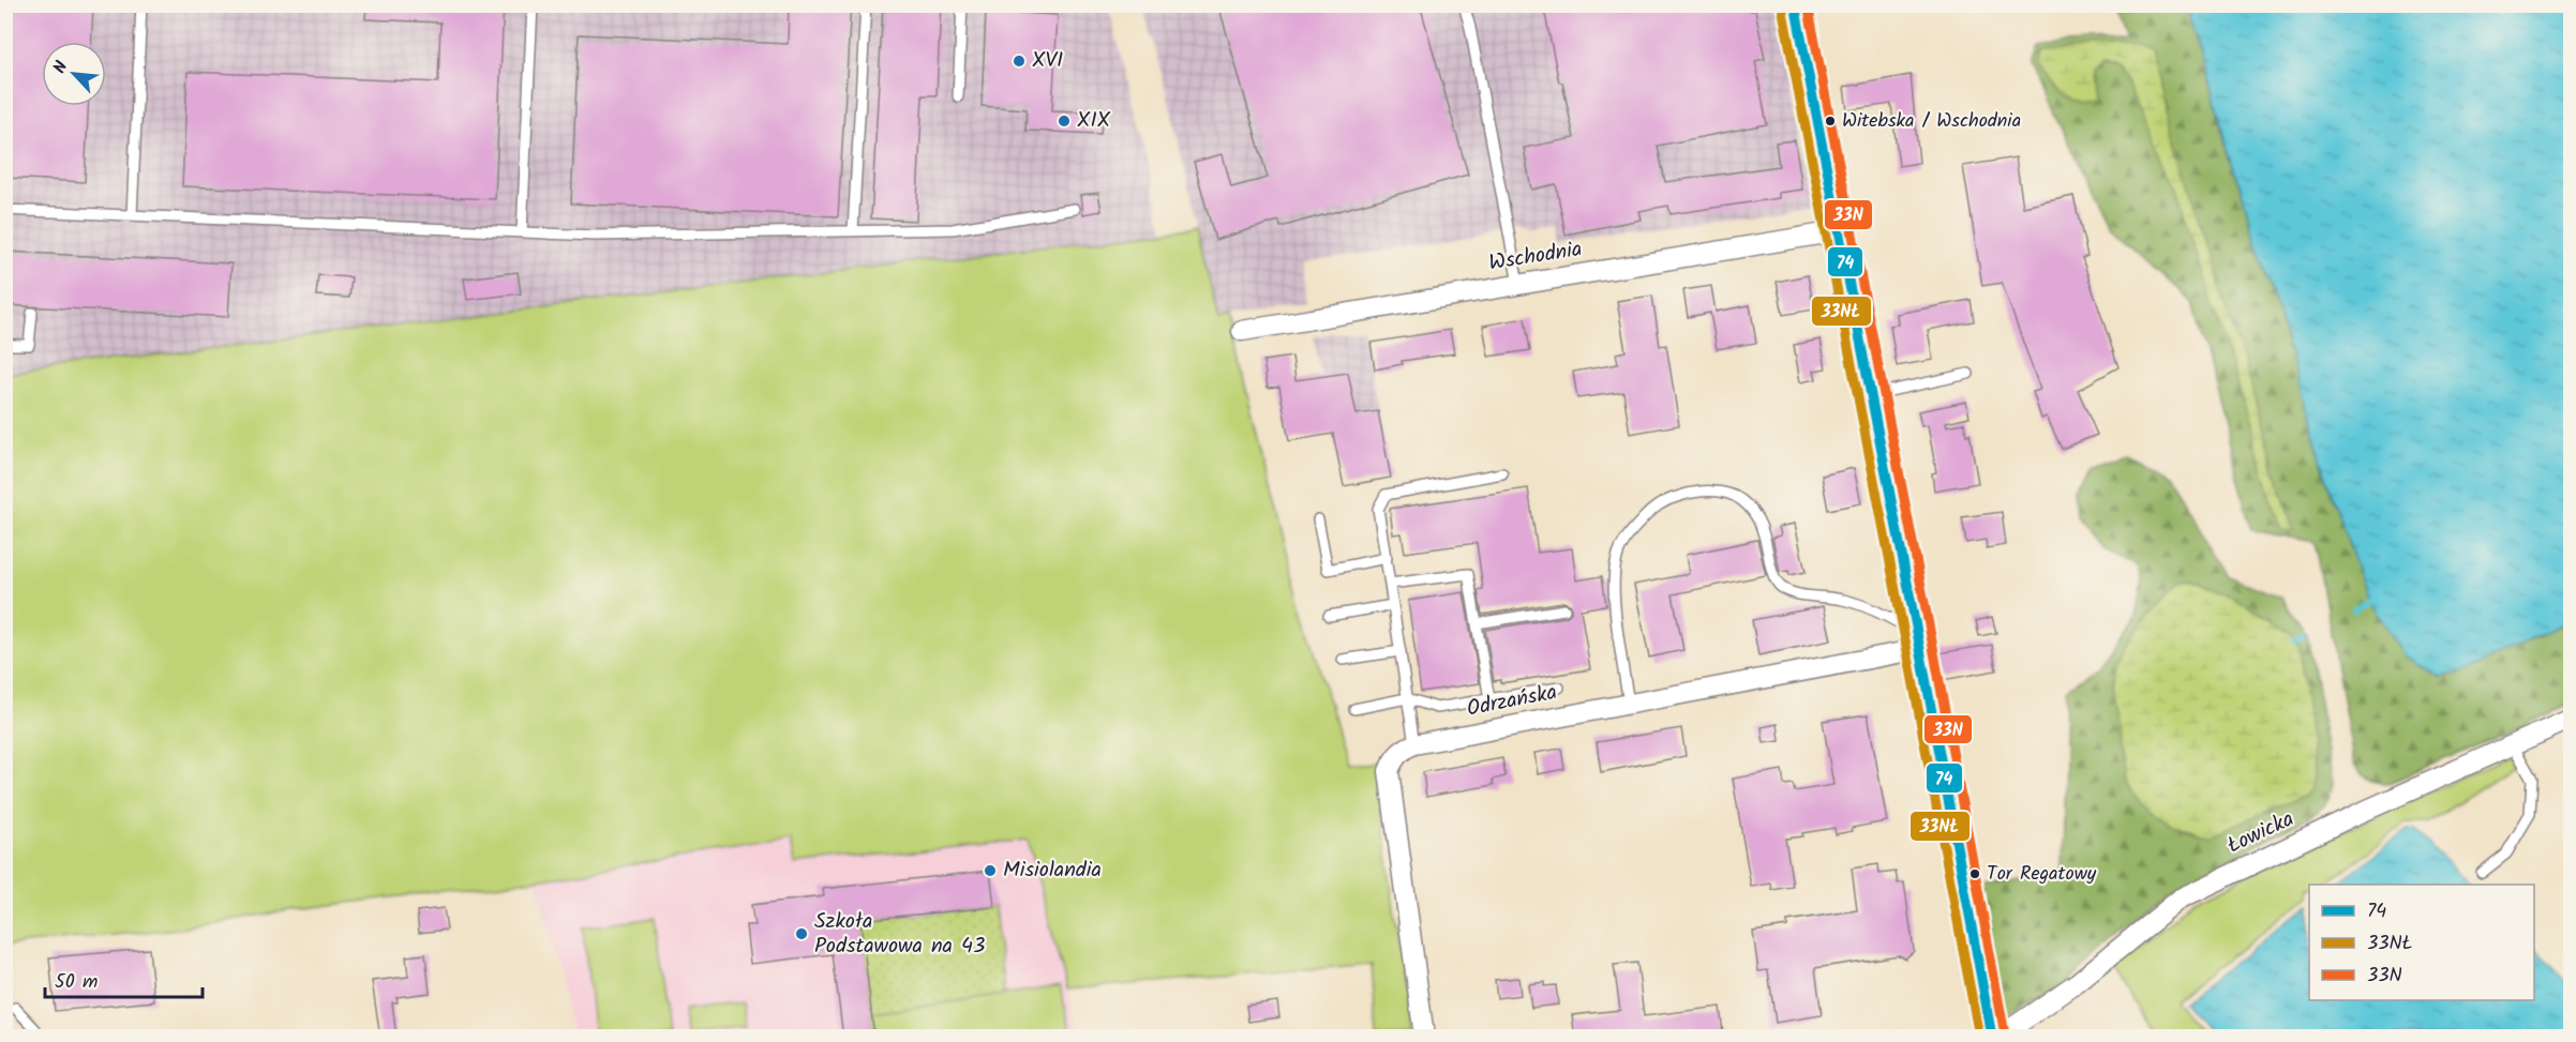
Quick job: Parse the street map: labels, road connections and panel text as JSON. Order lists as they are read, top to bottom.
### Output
{
  "streets": {
    "street": ["Wschodnia", "Odrzańska", "Łowicka"]
  },
  "places": [
    "XVI",
    "XIX",
    "Witebska / Wschodnia",
    "Misiolandia",
    "Tor Regatowy",
    "Szkoła Podstawowa na 43"
  ],
  "lines": ["transit line 74", "transit line 33N", "transit line 33NŁ"],
  "legend": ["74", "33NŁ", "33N"],
  "scale_bar": "50 m",
  "north": "top left"
}
